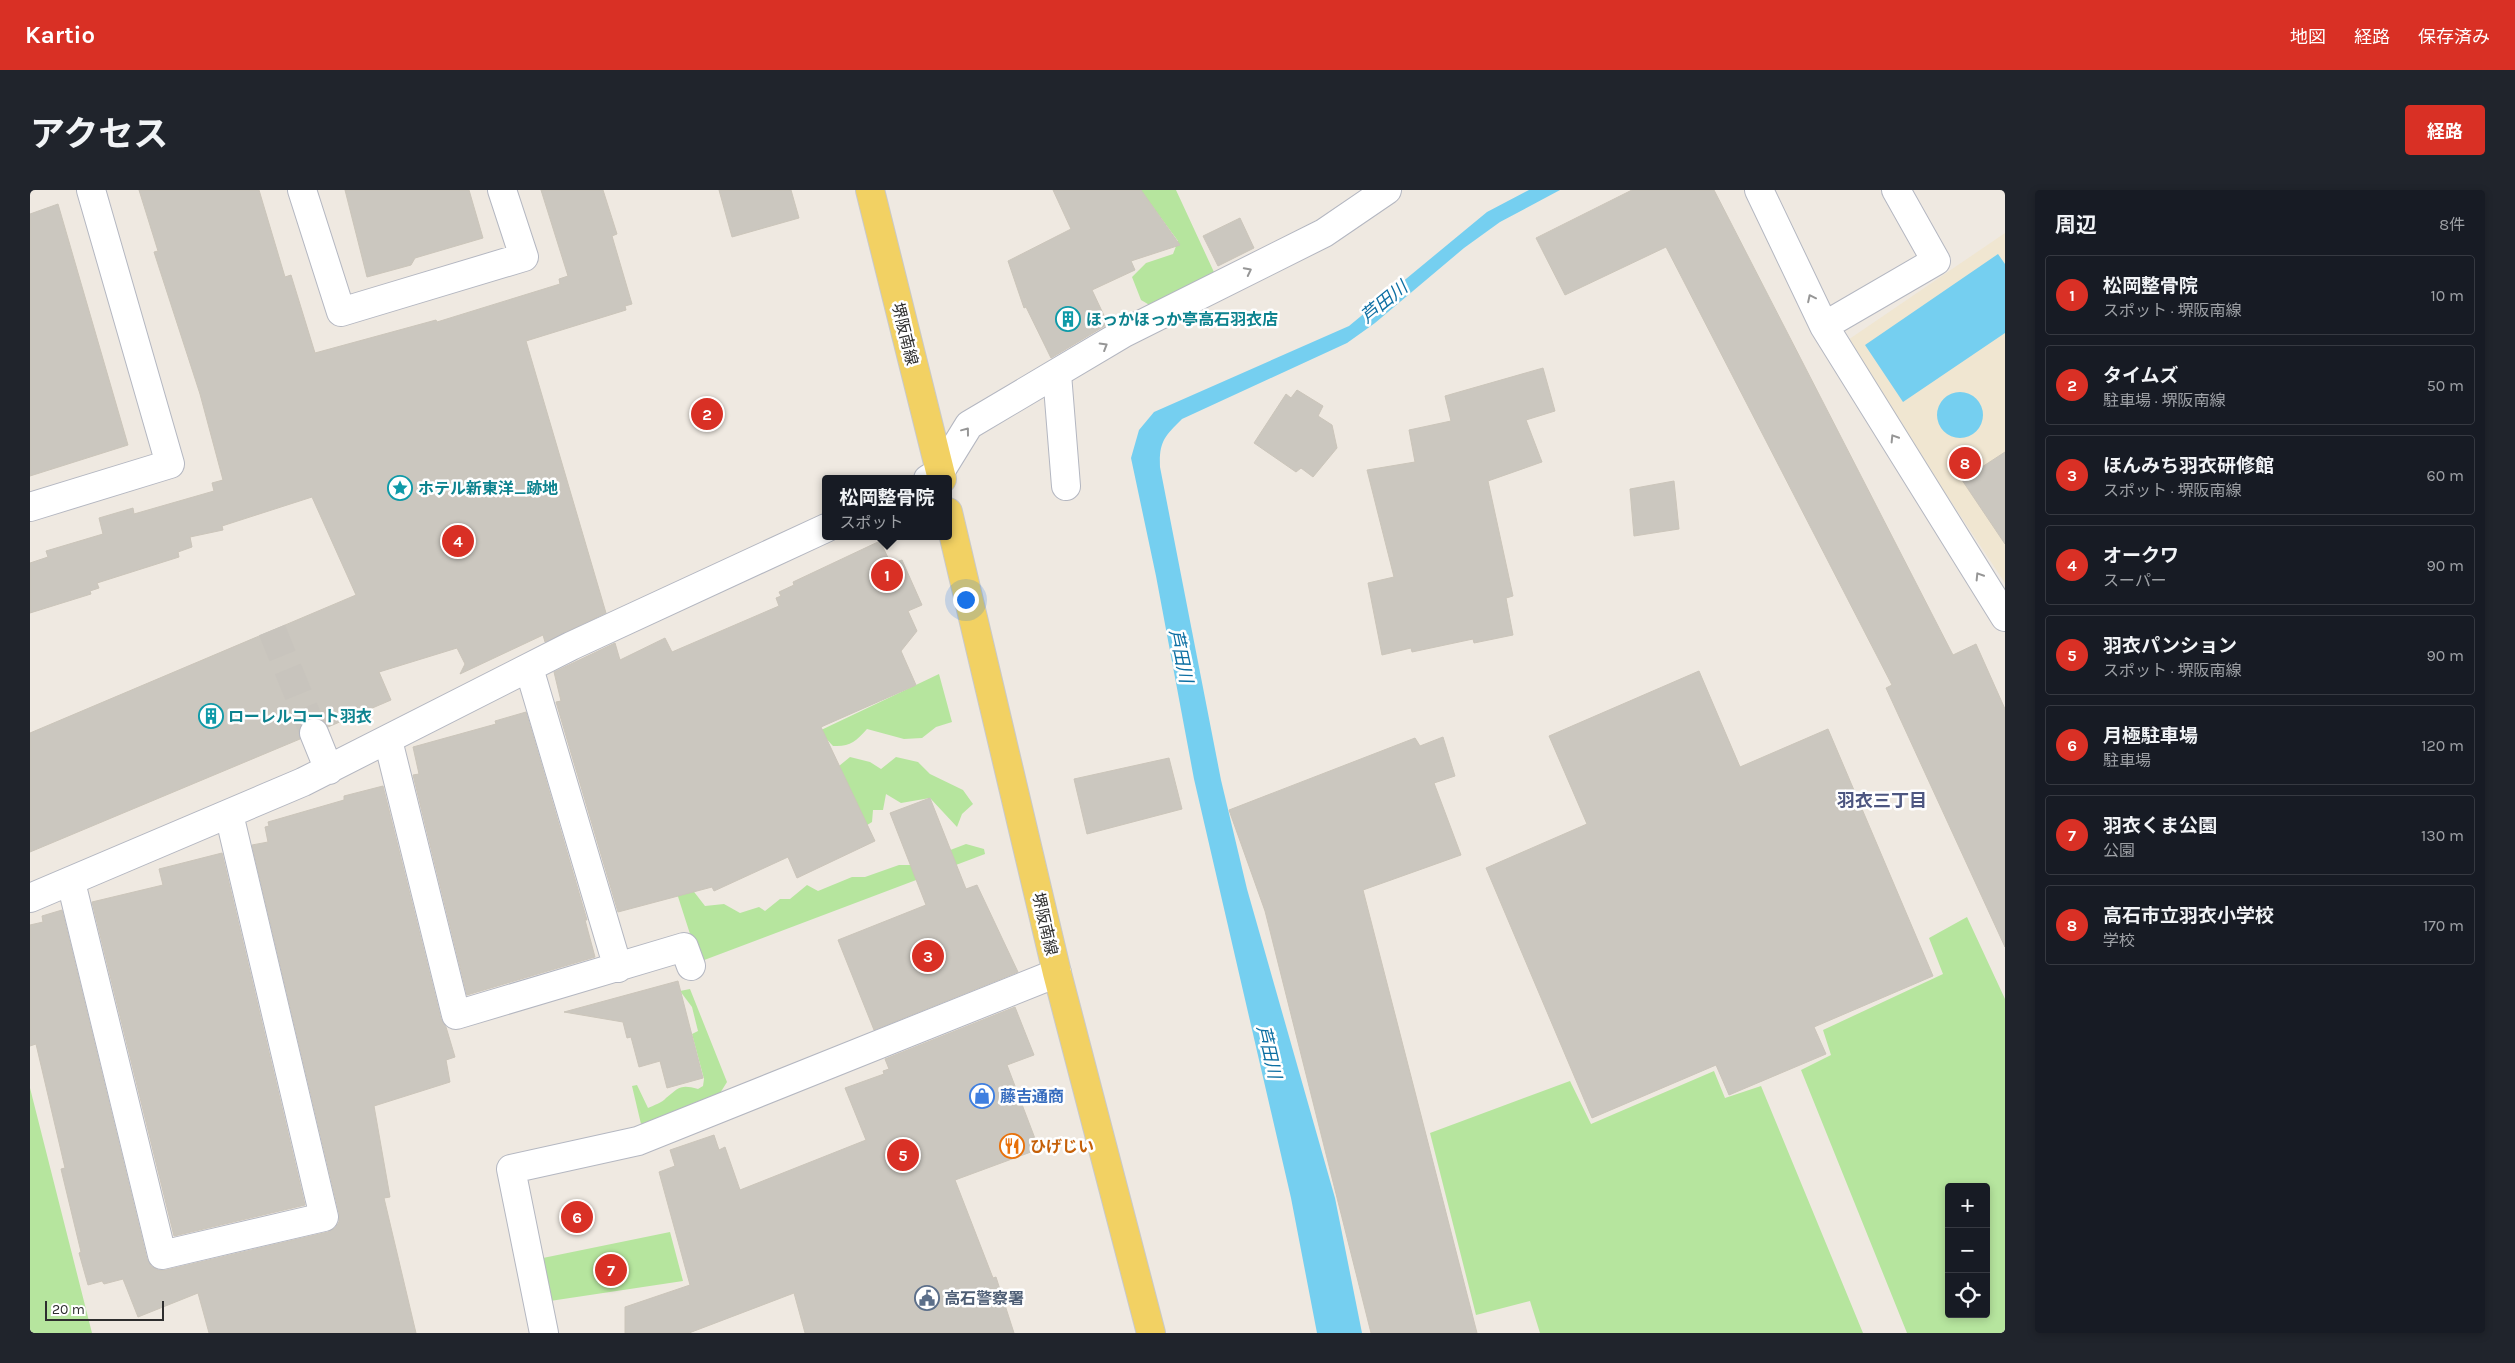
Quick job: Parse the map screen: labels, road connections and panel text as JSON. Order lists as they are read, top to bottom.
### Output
{
  "streets": {
    "main road": ["堺阪南線"]
  },
  "districts": ["羽衣三丁目"],
  "water": ["芦田川"],
  "places": {
    "building": ["ほっかほっか亭高石羽衣店", "ローレルコート羽衣"],
    "place": ["ホテル新東洋_跡地"],
    "shop": ["藤吉通商"],
    "restaurant": ["ひげじい"],
    "public building": ["高石警察署"]
  },
  "scale_bar": "20 m",
  "page": {
    "header": "Kartio",
    "nav": ["地図", "経路", "保存済み"],
    "title": "アクセス",
    "buttons": "経路",
    "heading": ["周辺", "8件"],
    "list": [
      {
        "mark": "1",
        "name": "松岡整骨院",
        "note": "スポット · 堺阪南線",
        "value": "10 m"
      },
      {
        "mark": "2",
        "name": "タイムズ",
        "note": "駐車場 · 堺阪南線",
        "value": "50 m"
      },
      {
        "mark": "3",
        "name": "ほんみち羽衣研修館",
        "note": "スポット · 堺阪南線",
        "value": "60 m"
      },
      {
        "mark": "4",
        "name": "オークワ",
        "note": "スーパー",
        "value": "90 m"
      },
      {
        "mark": "5",
        "name": "羽衣パンション",
        "note": "スポット · 堺阪南線",
        "value": "90 m"
      },
      {
        "mark": "6",
        "name": "月極駐車場",
        "note": "駐車場",
        "value": "120 m"
      },
      {
        "mark": "7",
        "name": "羽衣くま公園",
        "note": "公園",
        "value": "130 m"
      },
      {
        "mark": "8",
        "name": "高石市立羽衣小学校",
        "note": "学校",
        "value": "170 m"
      }
    ],
    "pins": [
      "2",
      "8",
      "4",
      "1",
      "3",
      "5",
      "6",
      "7"
    ],
    "popup": ["松岡整骨院", "スポット"],
    "map_buttons": ["+", "−"],
    "scale": "20 m"
  }
}
